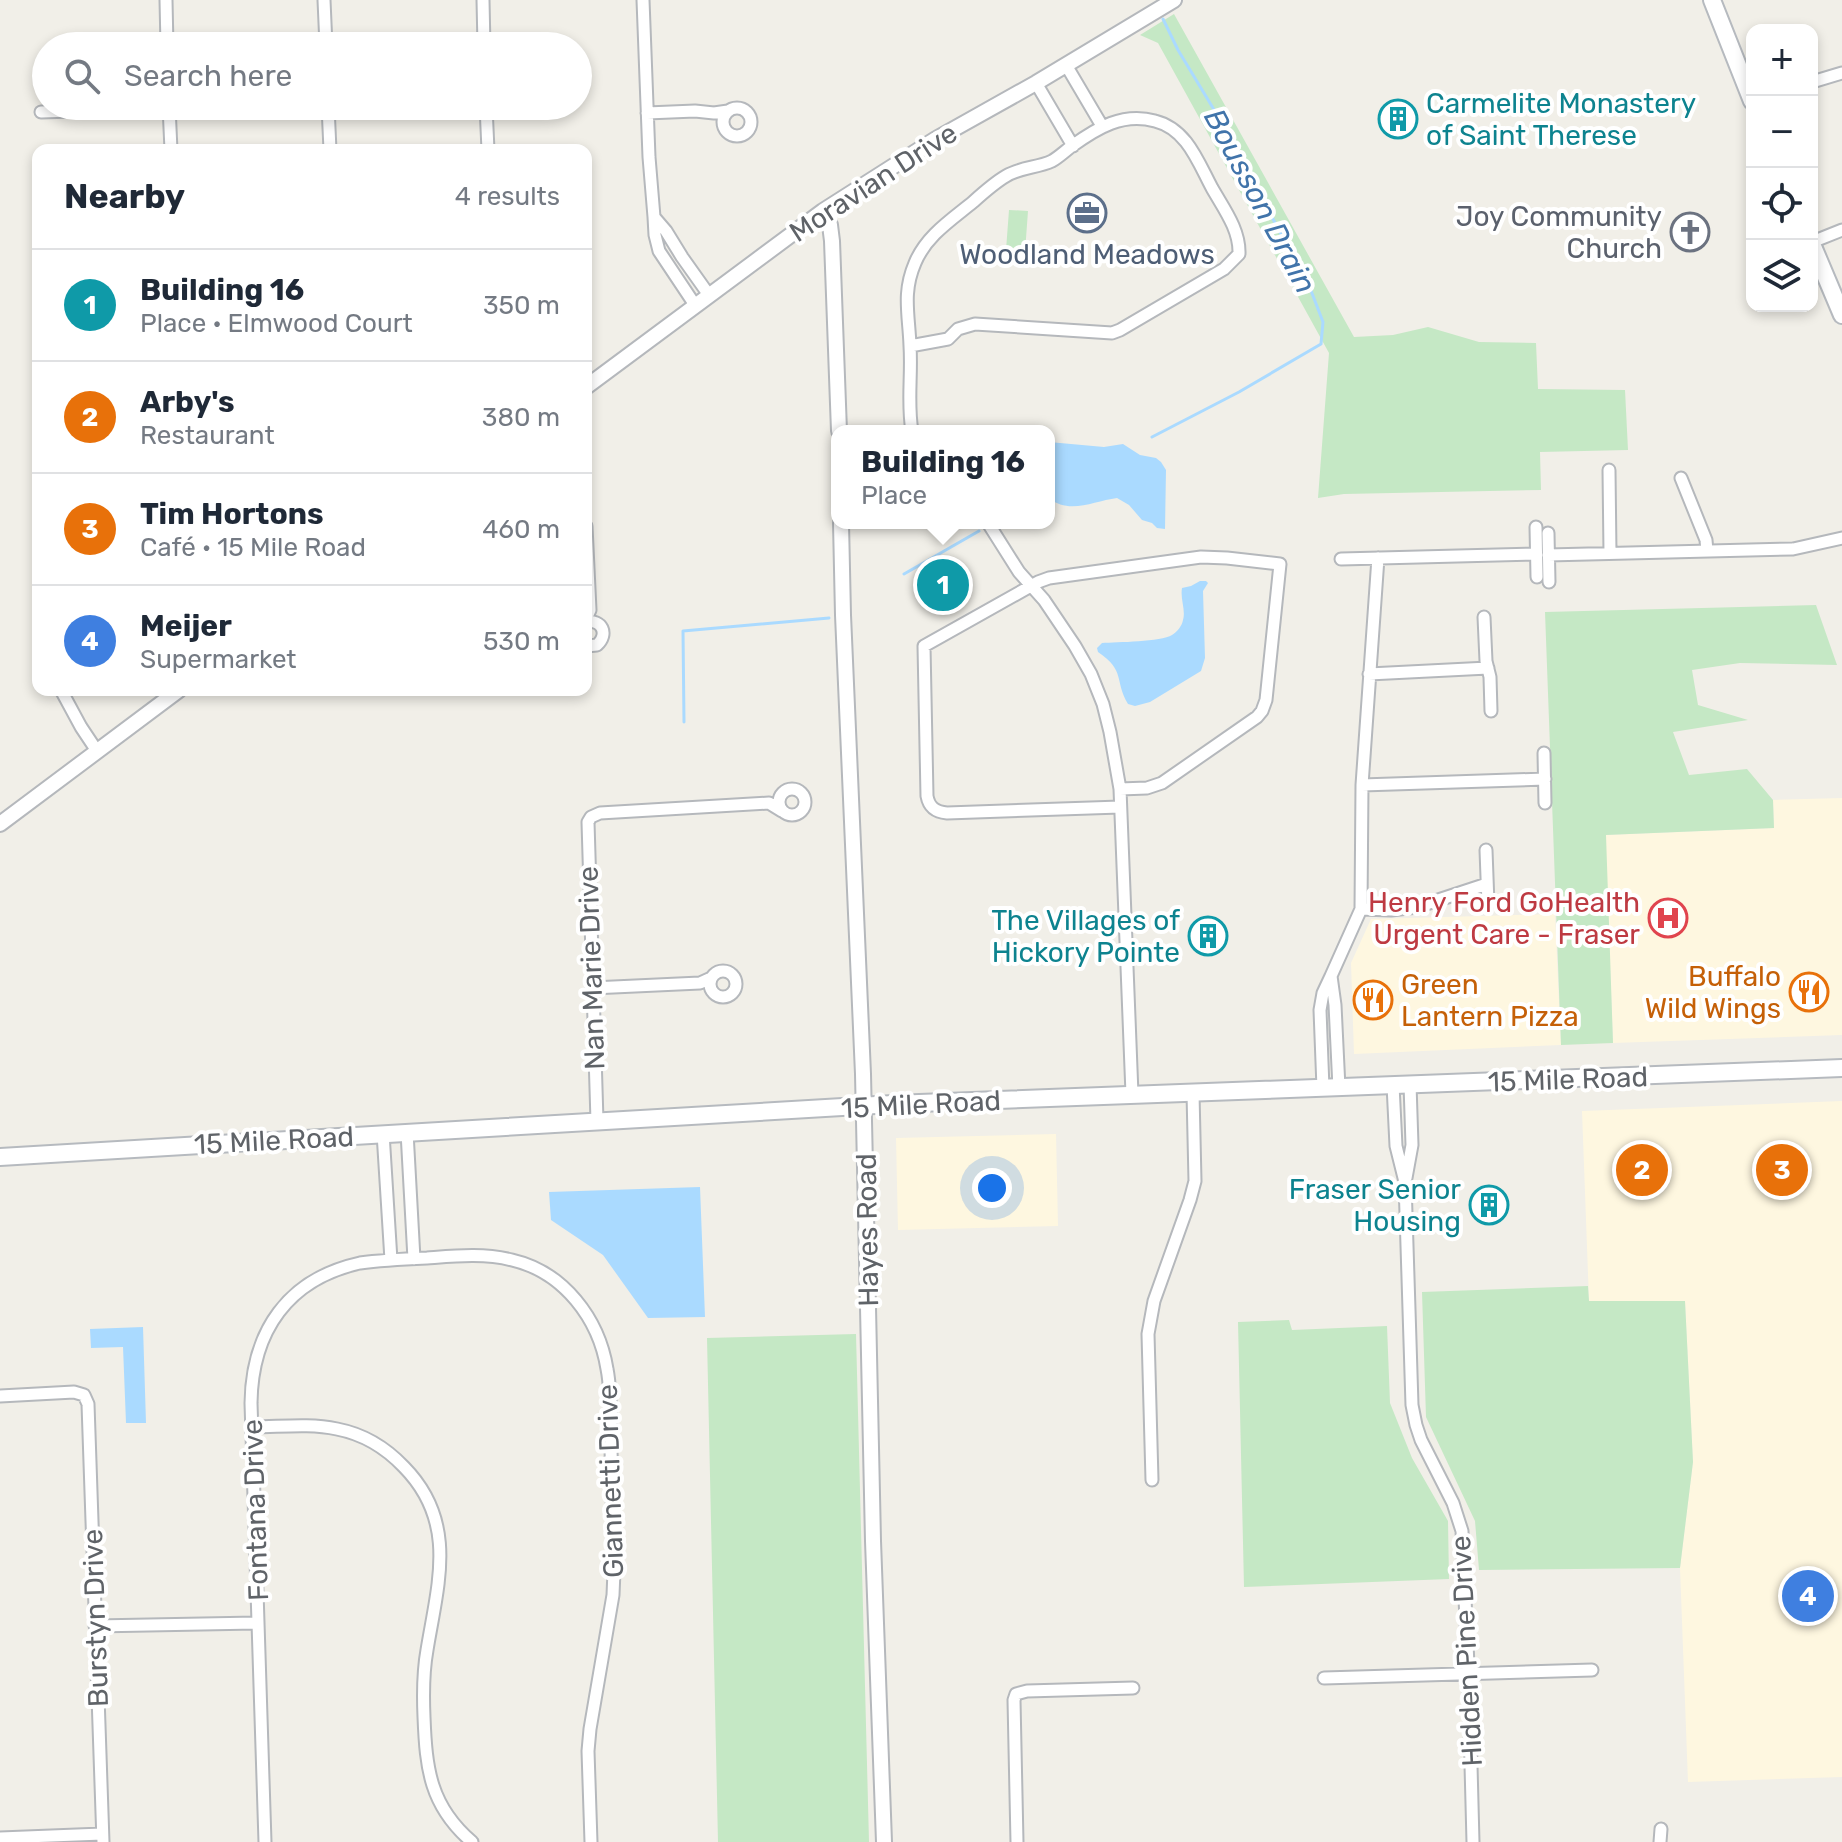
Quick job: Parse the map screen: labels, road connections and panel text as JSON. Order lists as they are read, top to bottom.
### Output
{
  "streets": {
    "main road": ["15 Mile Road"],
    "street": [
      "Moravian Drive",
      "Nan Marie Drive",
      "Hayes Road",
      "Giannetti Drive",
      "Fontana Drive",
      "Burstyn Drive",
      "Hidden Pine Drive"
    ]
  },
  "crossings": [
    ["Nan Marie Drive", "15 Mile Road"],
    ["15 Mile Road", "Hayes Road"],
    ["15 Mile Road", "Hidden Pine Drive"],
    ["Giannetti Drive", "Fontana Drive"]
  ],
  "water": ["Bousson Drain"],
  "places": {
    "building": ["Carmelite Monastery of Saint Therese", "The Villages of Hickory Pointe", "Fraser Senior Housing"],
    "office": ["Woodland Meadows"],
    "church": ["Joy Community Church"],
    "hospital": ["Henry Ford GoHealth Urgent Care - Fraser"],
    "restaurant": ["Buffalo Wild Wings", "Green Lantern Pizza"]
  },
  "page": {
    "map_buttons": ["+", "−"],
    "search": "Search here",
    "heading": ["Nearby", "4 results"],
    "list": [
      {
        "mark": "1",
        "name": "Building 16",
        "note": "Place · Elmwood Court",
        "value": "350 m"
      },
      {
        "mark": "2",
        "name": "Arby's",
        "note": "Restaurant",
        "value": "380 m"
      },
      {
        "mark": "3",
        "name": "Tim Hortons",
        "note": "Café · 15 Mile Road",
        "value": "460 m"
      },
      {
        "mark": "4",
        "name": "Meijer",
        "note": "Supermarket",
        "value": "530 m"
      }
    ],
    "popup": ["Building 16", "Place"],
    "pins": [
      "1",
      "2",
      "3",
      "4"
    ]
  }
}
